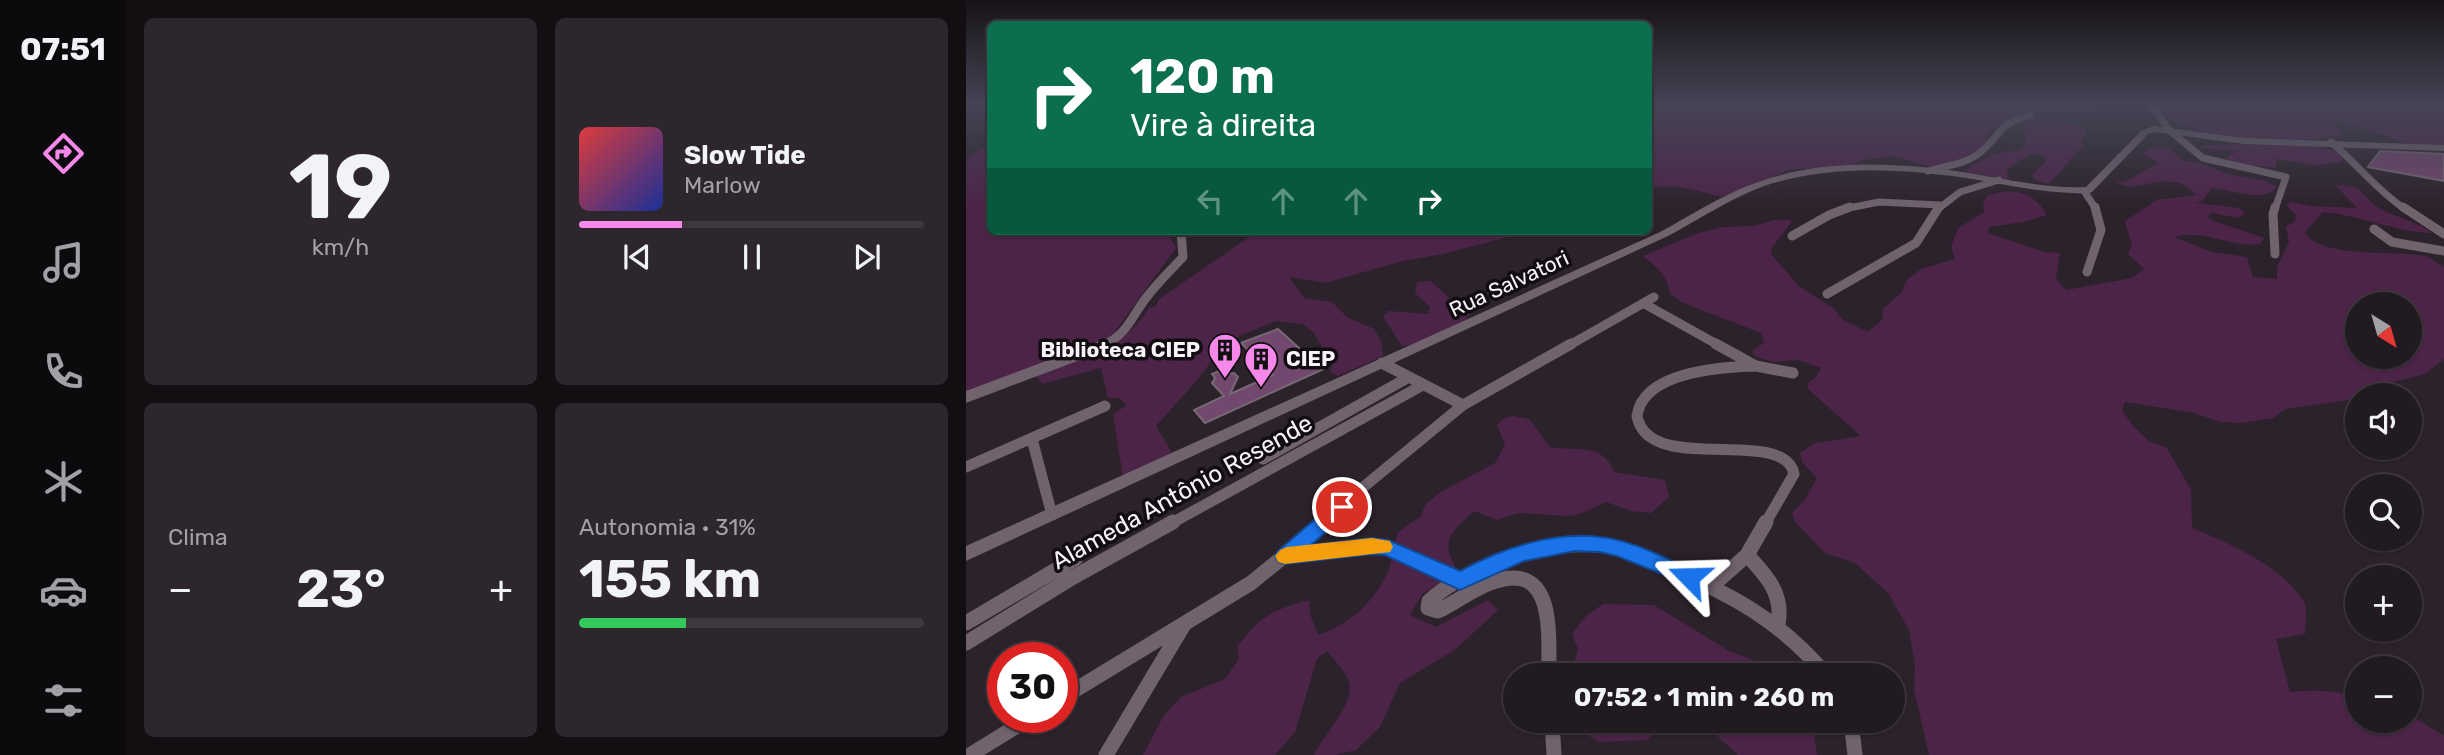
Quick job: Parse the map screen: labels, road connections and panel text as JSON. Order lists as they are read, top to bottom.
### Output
{
  "streets": {
    "street": ["Rua Salvatori", "Alameda Antônio Resende"]
  },
  "places": {
    "building": ["Biblioteca CIEP", "CIEP"]
  },
  "north": "bottom right",
  "page": {
    "tabs": "07:51",
    "tile": [
      ["19", "km/h"],
      "Clima",
      ["Autonomia · 31%", "155 km"]
    ],
    "turn": ["120 m", "Vire à direita"],
    "song": ["Slow Tide", "Marlow"],
    "map_buttons": ["+", "−"],
    "heat": ["−", "23°", "+"],
    "limit": "30",
    "trip": "07:52 · 1 min · 260 m"
  }
}
